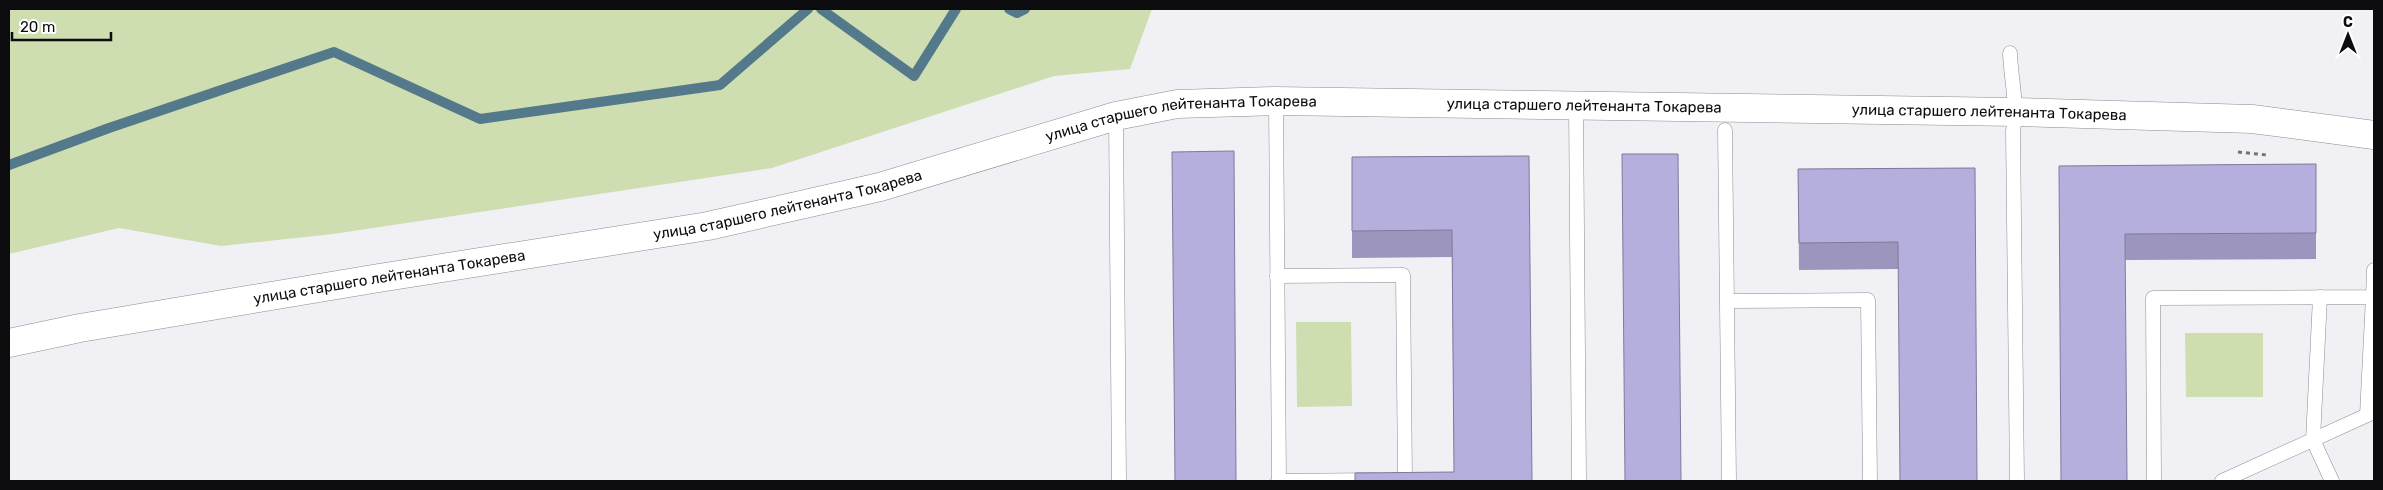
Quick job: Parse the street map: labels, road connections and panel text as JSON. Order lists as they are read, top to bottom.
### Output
{
  "streets": {
    "street": ["улица старшего лейтенанта Токарева"]
  },
  "scale_bar": "20 m",
  "north": "top"
}
